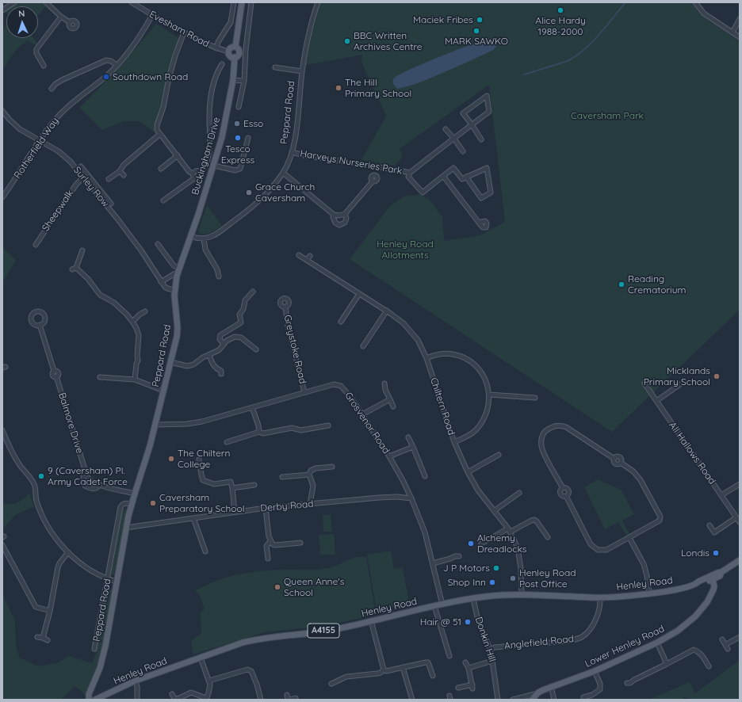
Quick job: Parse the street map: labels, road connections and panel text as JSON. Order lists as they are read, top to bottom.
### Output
{
  "streets": {
    "main road": [
      "Peppard Road",
      "Buckingham Drive",
      "Henley Road",
      "A4155",
      "Lower Henley Road"
    ],
    "street": [
      "Evesham Road",
      "Rotherfield Way",
      "Harveys Nurseries Park",
      "Surley Row",
      "Sheepwalk",
      "Greystoke Road",
      "Chiltern Road",
      "Balmore Drive",
      "Grosvenor Road",
      "All Hallows Road",
      "Derby Road",
      "Donkin Hill",
      "Anglefield Road"
    ]
  },
  "crossings": [
    ["Evesham Road", "Buckingham Drive"],
    ["Peppard Road", "Buckingham Drive"],
    ["Peppard Road", "Harveys Nurseries Park"],
    ["Peppard Road", "Surley Row"],
    ["Peppard Road", "Balmore Drive"],
    ["Peppard Road", "Grosvenor Road"],
    ["Peppard Road", "Derby Road"],
    ["Rotherfield Way", "Surley Row"],
    ["Surley Row", "Sheepwalk"],
    ["Greystoke Road", "Grosvenor Road"],
    ["Chiltern Road", "Henley Road"],
    ["Grosvenor Road", "Derby Road"],
    ["Grosvenor Road", "Henley Road"],
    ["Henley Road", "Donkin Hill"],
    ["Henley Road", "Anglefield Road"],
    ["Henley Road", "Lower Henley Road"],
    ["Donkin Hill", "Anglefield Road"]
  ],
  "parks": ["Caversham Park", "Henley Road Allotments"],
  "places": [
    "Alice Hardy 1988-2000",
    "Maciek Fribes",
    "MARK SAWKO",
    "BBC Written Archives Centre",
    "Southdown Road",
    "The Hill Primary School",
    "Esso",
    "Tesco Express",
    "Grace Church Caversham",
    "Reading Crematorium",
    "Micklands Primary School",
    "The Chiltern College",
    "9 (Caversham) Pl. Army Cadet Force",
    "Caversham Preparatory School",
    "Alchemy Dreadlocks",
    "Londis",
    "J P Motors",
    "Henley Road Post Office",
    "Shop Inn",
    "Queen Anne's School",
    "Hair @ 51"
  ],
  "north": "top"
}
